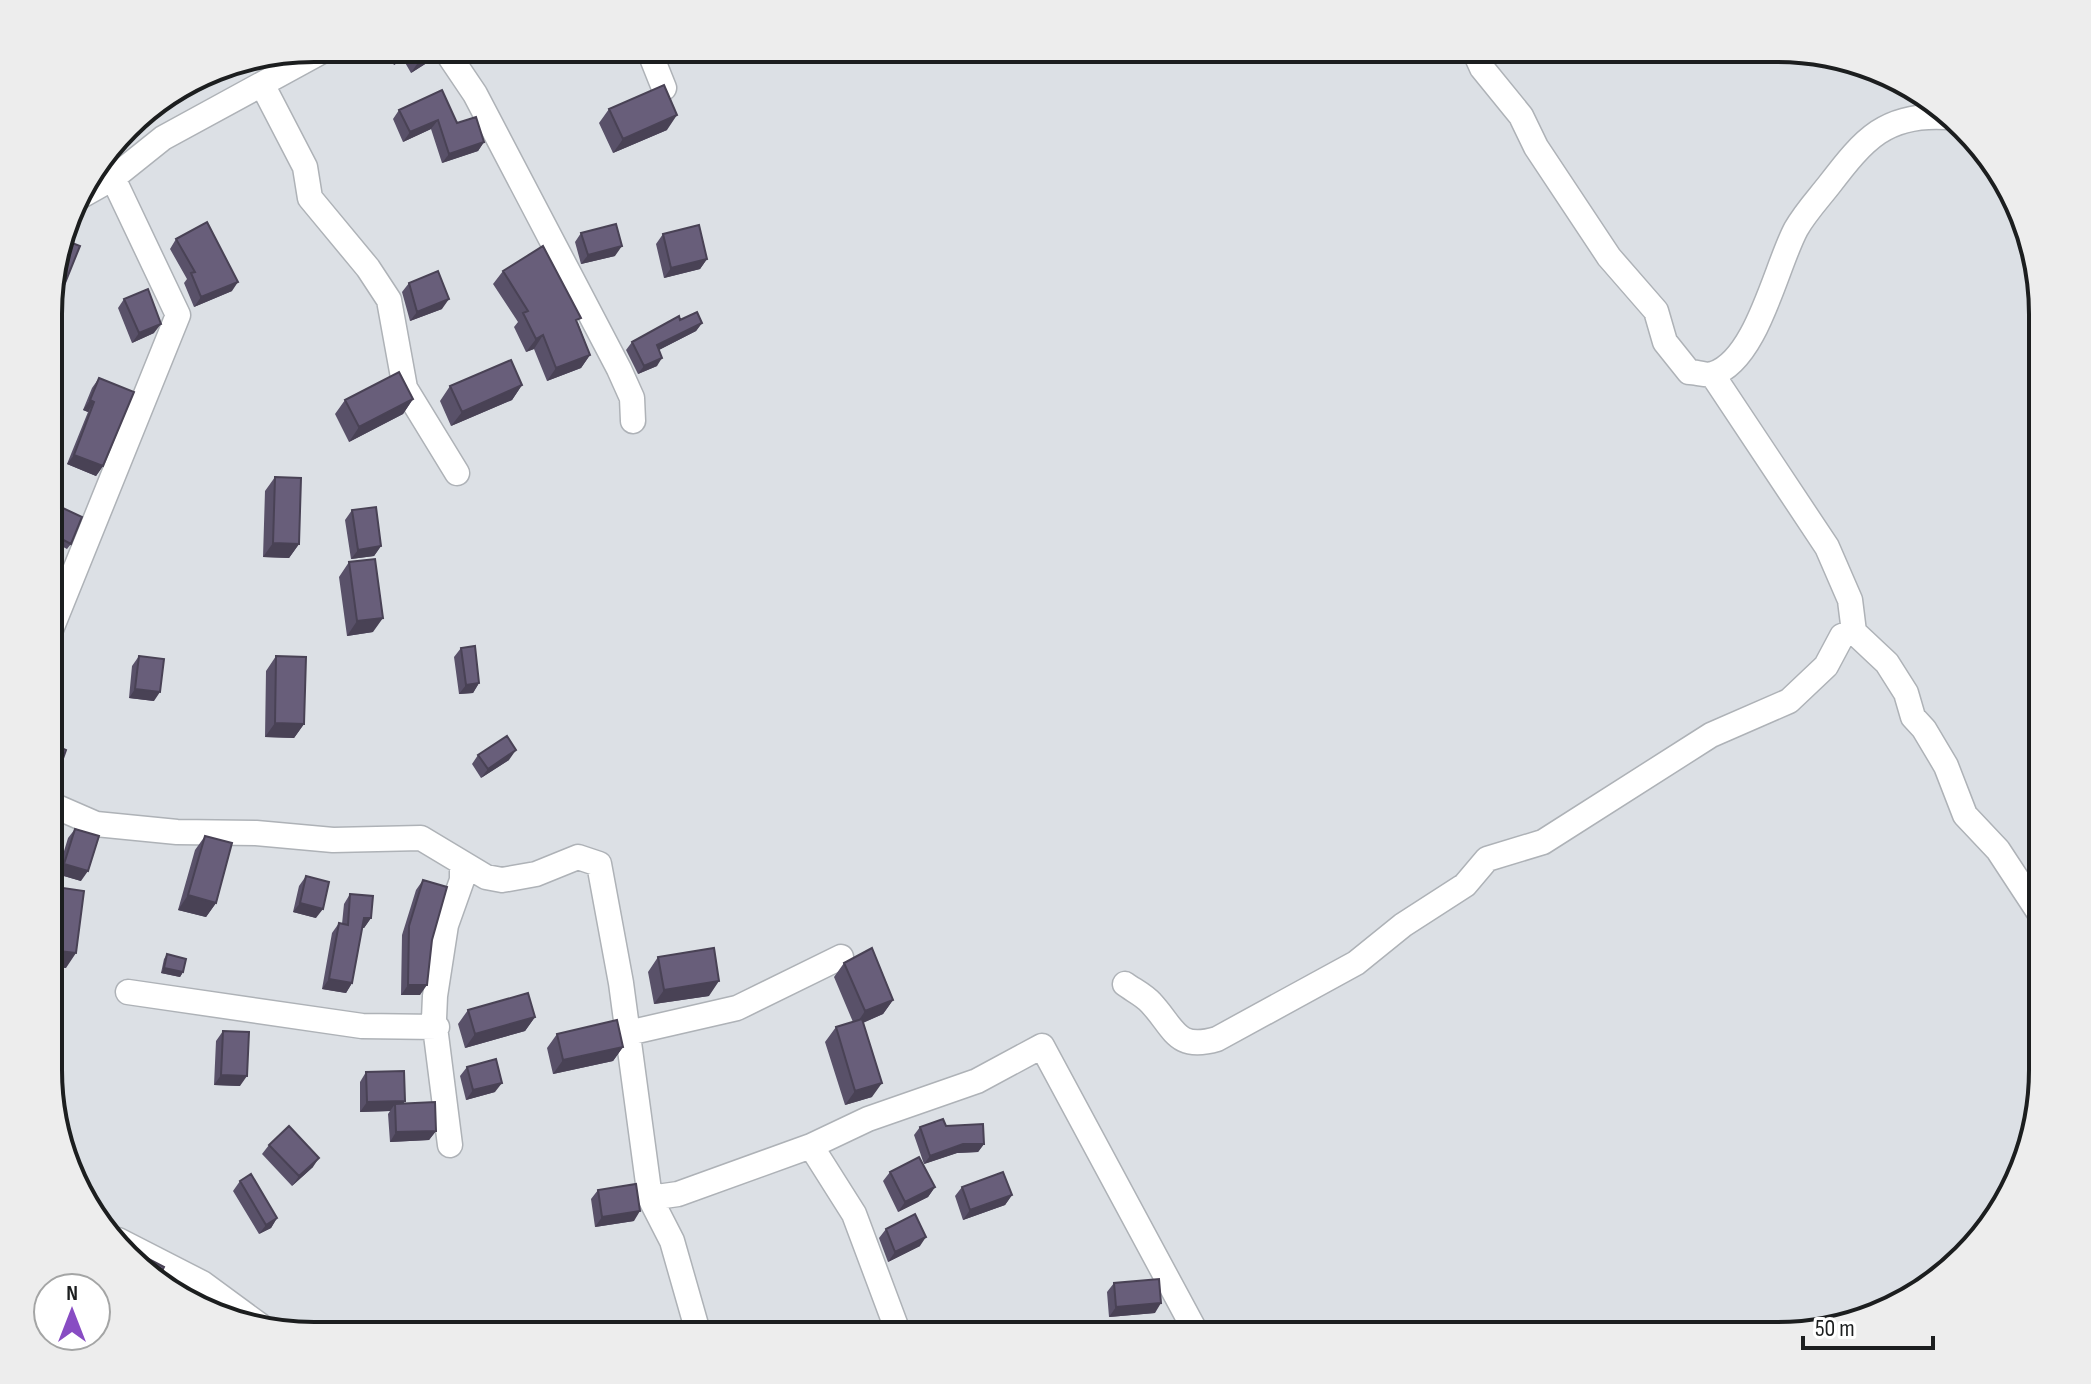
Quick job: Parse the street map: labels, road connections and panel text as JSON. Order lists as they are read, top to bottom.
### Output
{
  "scale_bar": "50 m",
  "north": "top"
}
